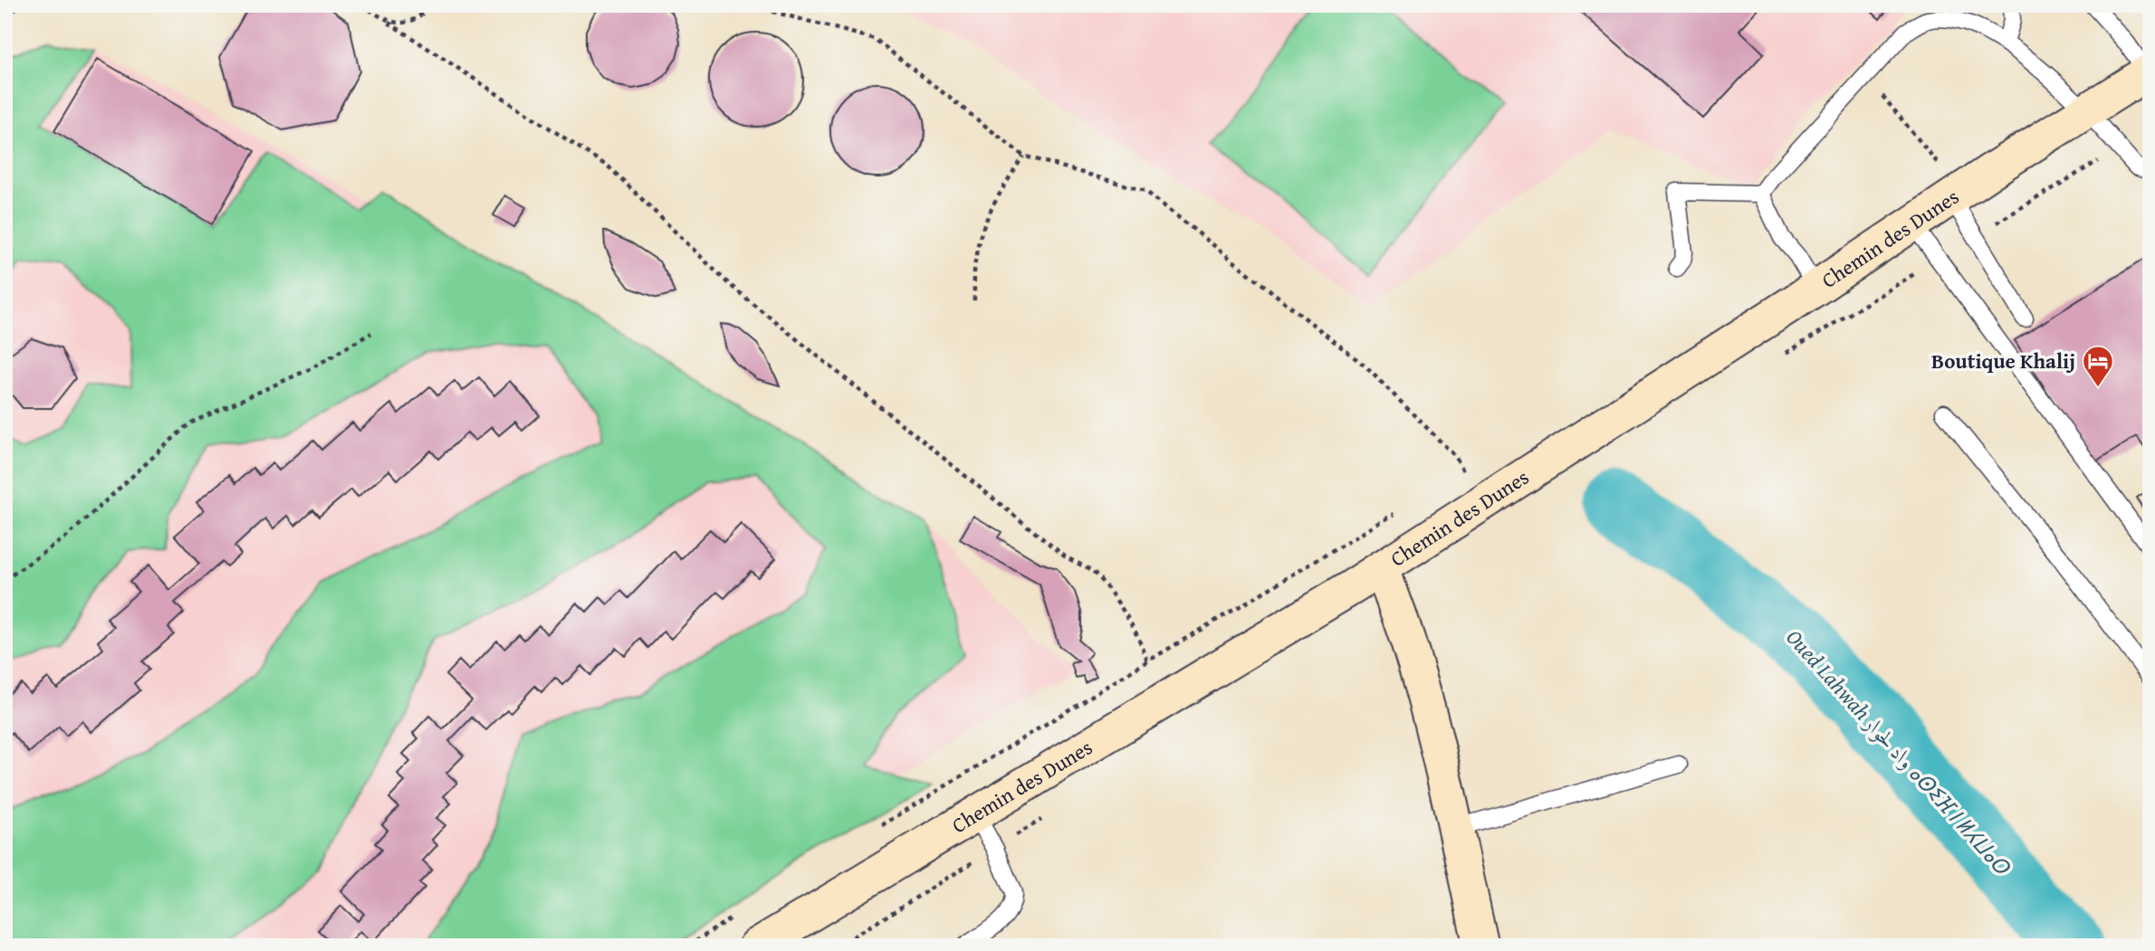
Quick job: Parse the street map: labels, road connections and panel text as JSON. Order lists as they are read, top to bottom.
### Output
{
  "streets": {
    "street": ["Chemin des Dunes"]
  },
  "water": ["Oued Lahwah واد لحوار ⴰⵙⵉⴼ ⵏ ⵍⵃⵡⴰⵔ"],
  "places": {
    "hotel": ["Boutique Khalij"]
  }
}
